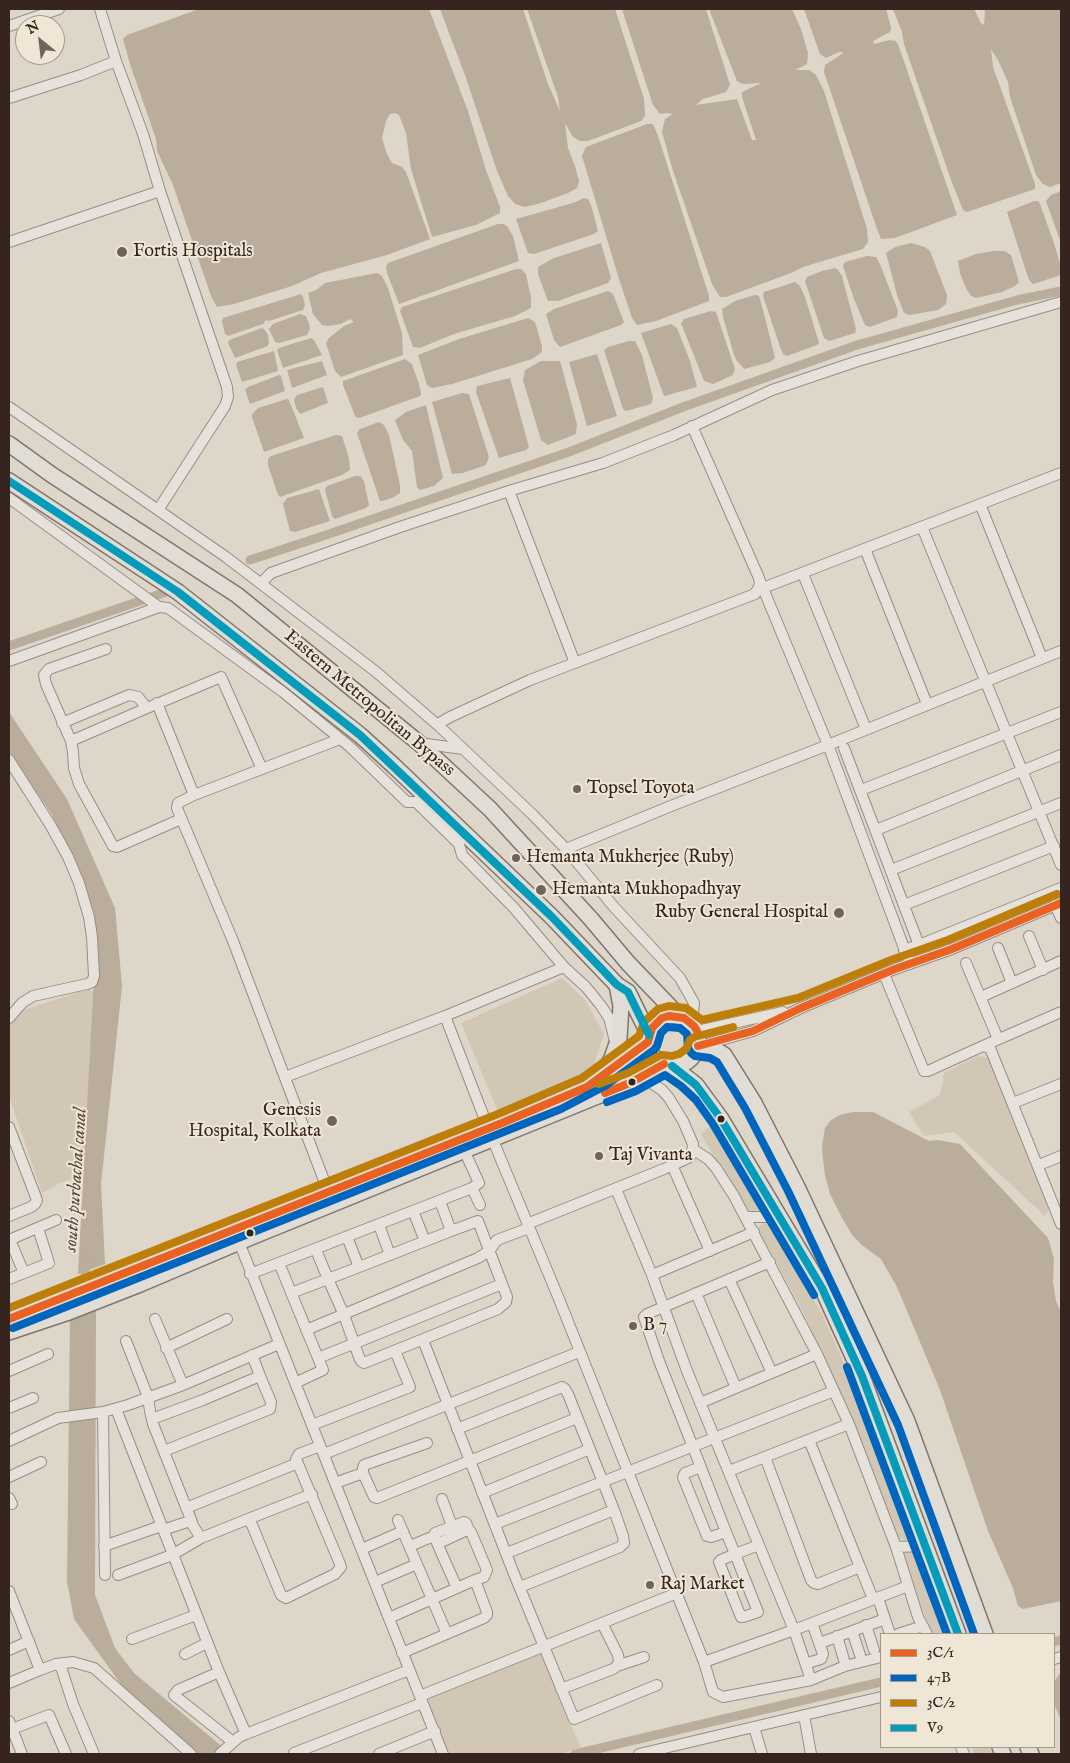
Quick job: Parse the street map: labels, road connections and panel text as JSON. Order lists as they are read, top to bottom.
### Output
{
  "streets": {
    "main road": ["Eastern Metropolitan Bypass"]
  },
  "water": ["south purbachal canal"],
  "places": [
    "Fortis Hospitals",
    "Topsel Toyota",
    "Hemanta Mukherjee (Ruby)",
    "Hemanta Mukhopadhyay",
    "Ruby General Hospital",
    "Genesis Hospital, Kolkata",
    "Taj Vivanta",
    "B 7",
    "Raj Market"
  ],
  "lines": [
    "transit line V9",
    "transit line 3C/2",
    "transit line 3C/1",
    "transit line 47B"
  ],
  "legend": [
    "3C/1",
    "47B",
    "3C/2",
    "V9"
  ],
  "north": "top left"
}
